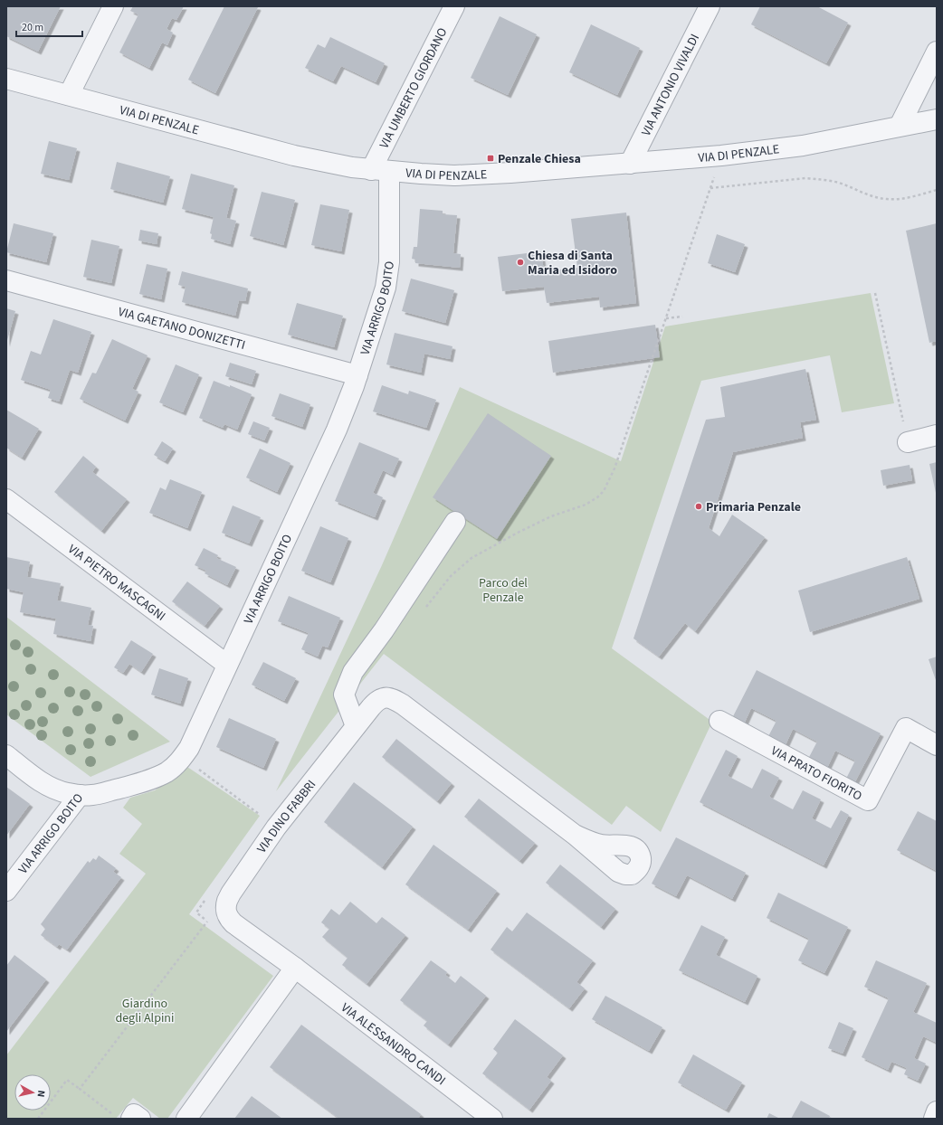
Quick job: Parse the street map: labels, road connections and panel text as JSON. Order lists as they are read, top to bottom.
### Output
{
  "streets": {
    "street": [
      "VIA ANTONIO VIVALDI",
      "VIA UMBERTO GIORDANO",
      "VIA DI PENZALE",
      "VIA ARRIGO BOITO",
      "VIA GAETANO DONIZETTI",
      "VIA PIETRO MASCAGNI",
      "VIA PRATO FIORITO",
      "VIA DINO FABBRI",
      "VIA ALESSANDRO CANDI"
    ]
  },
  "crossings": [
    ["VIA ANTONIO VIVALDI", "VIA DI PENZALE"],
    ["VIA UMBERTO GIORDANO", "VIA DI PENZALE"],
    ["VIA UMBERTO GIORDANO", "VIA ARRIGO BOITO"],
    ["VIA DI PENZALE", "VIA ARRIGO BOITO"],
    ["VIA ARRIGO BOITO", "VIA GAETANO DONIZETTI"],
    ["VIA ARRIGO BOITO", "VIA PIETRO MASCAGNI"],
    ["VIA DINO FABBRI", "VIA ALESSANDRO CANDI"]
  ],
  "parks": ["Parco del Penzale", "Giardino degli Alpini"],
  "places": {
    "transit": ["Penzale Chiesa"],
    "other": ["Chiesa di Santa Maria ed Isidoro", "Primaria Penzale"]
  },
  "scale_bar": "20 m",
  "north": "right"
}
